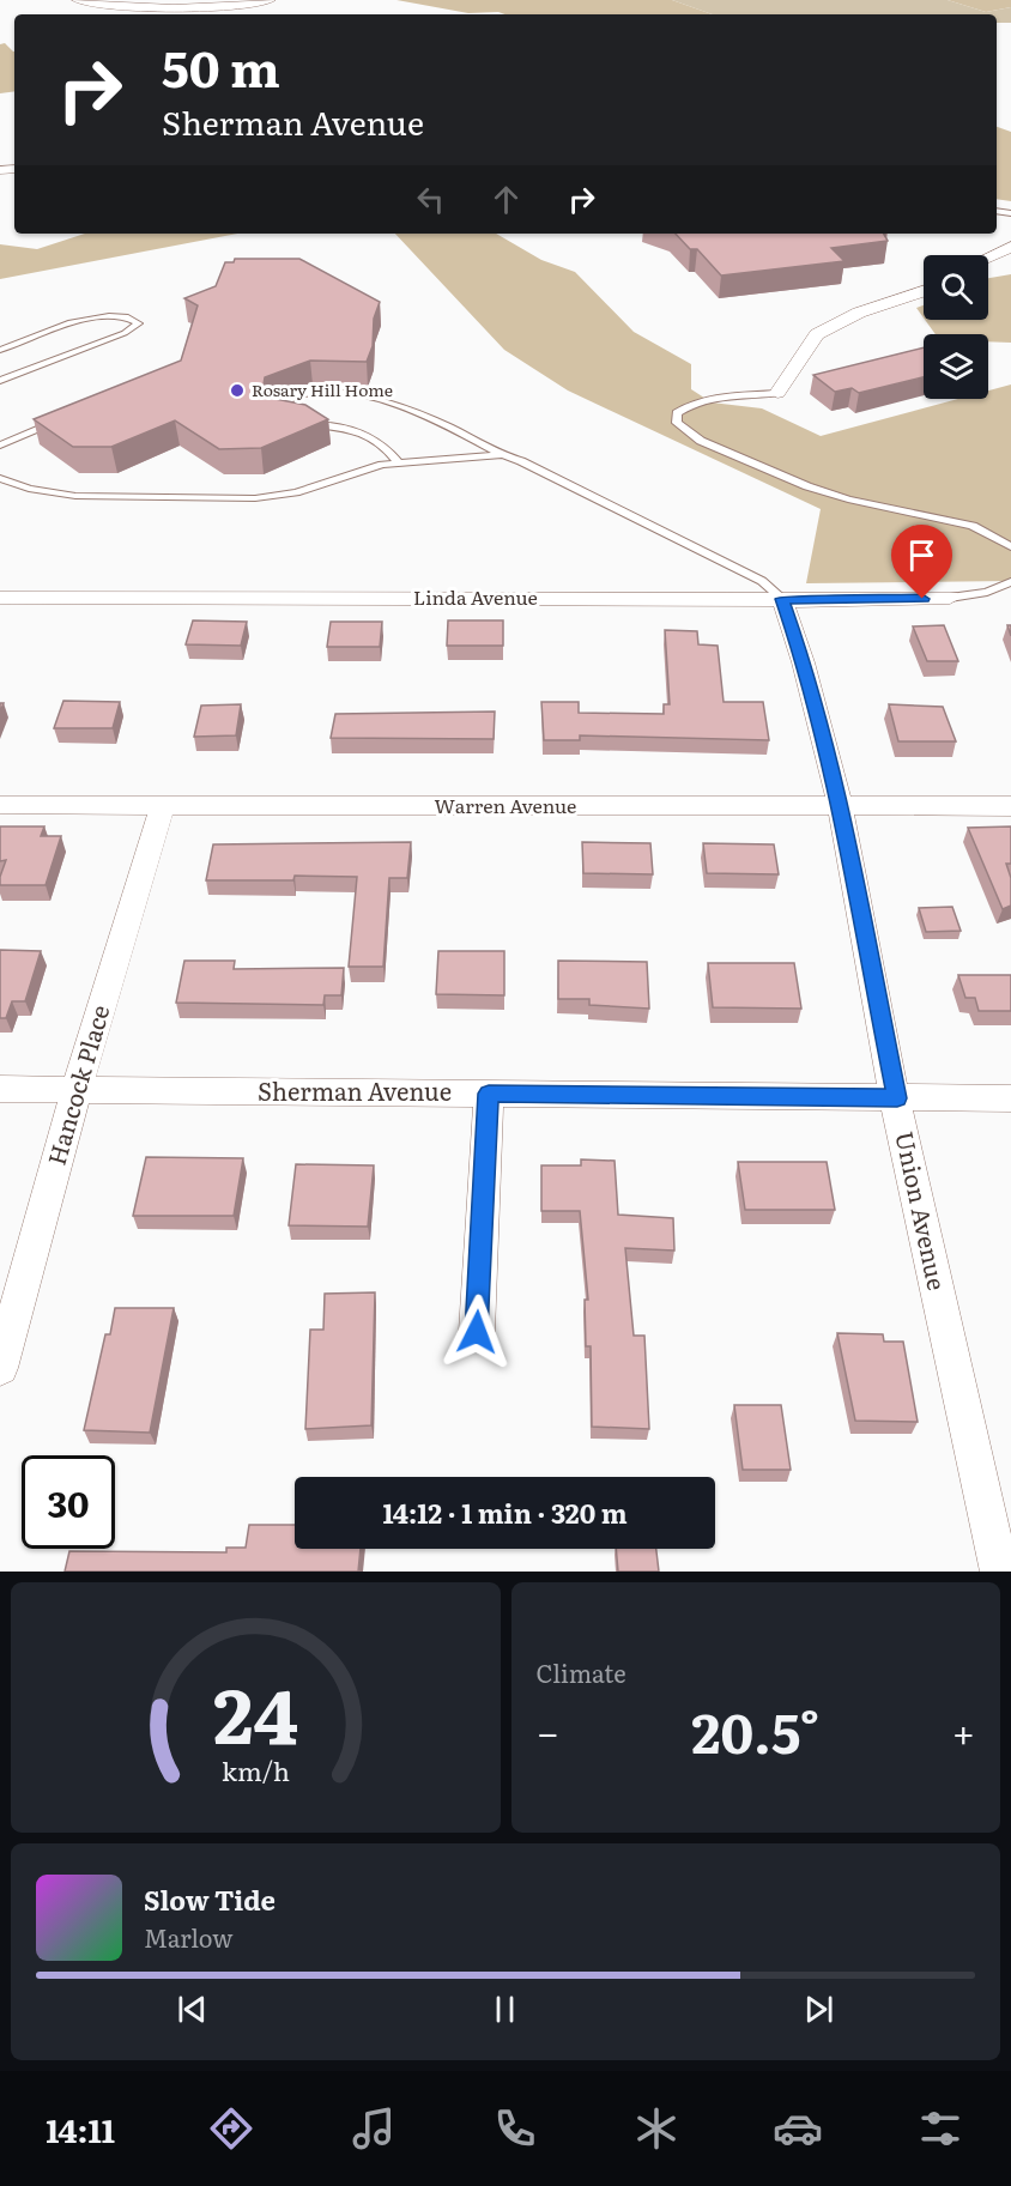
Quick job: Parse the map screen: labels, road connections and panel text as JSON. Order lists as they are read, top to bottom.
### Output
{
  "streets": {
    "street": [
      "Linda Avenue",
      "Warren Avenue",
      "Hancock Place",
      "Sherman Avenue",
      "Union Avenue"
    ]
  },
  "crossings": [
    ["Linda Avenue", "Union Avenue"],
    ["Warren Avenue", "Hancock Place"],
    ["Warren Avenue", "Union Avenue"],
    ["Hancock Place", "Sherman Avenue"],
    ["Sherman Avenue", "Union Avenue"]
  ],
  "places": ["Rosary Hill Home"],
  "page": {
    "turn": ["50 m", "Sherman Avenue"],
    "limit": "30",
    "trip": "14:12 · 1 min · 320 m",
    "tile": "Climate",
    "heat": ["−", "20.5°", "+"],
    "song": ["Slow Tide", "Marlow"],
    "tabs": "14:11",
    "gauge": ["24", "km/h"]
  }
}
